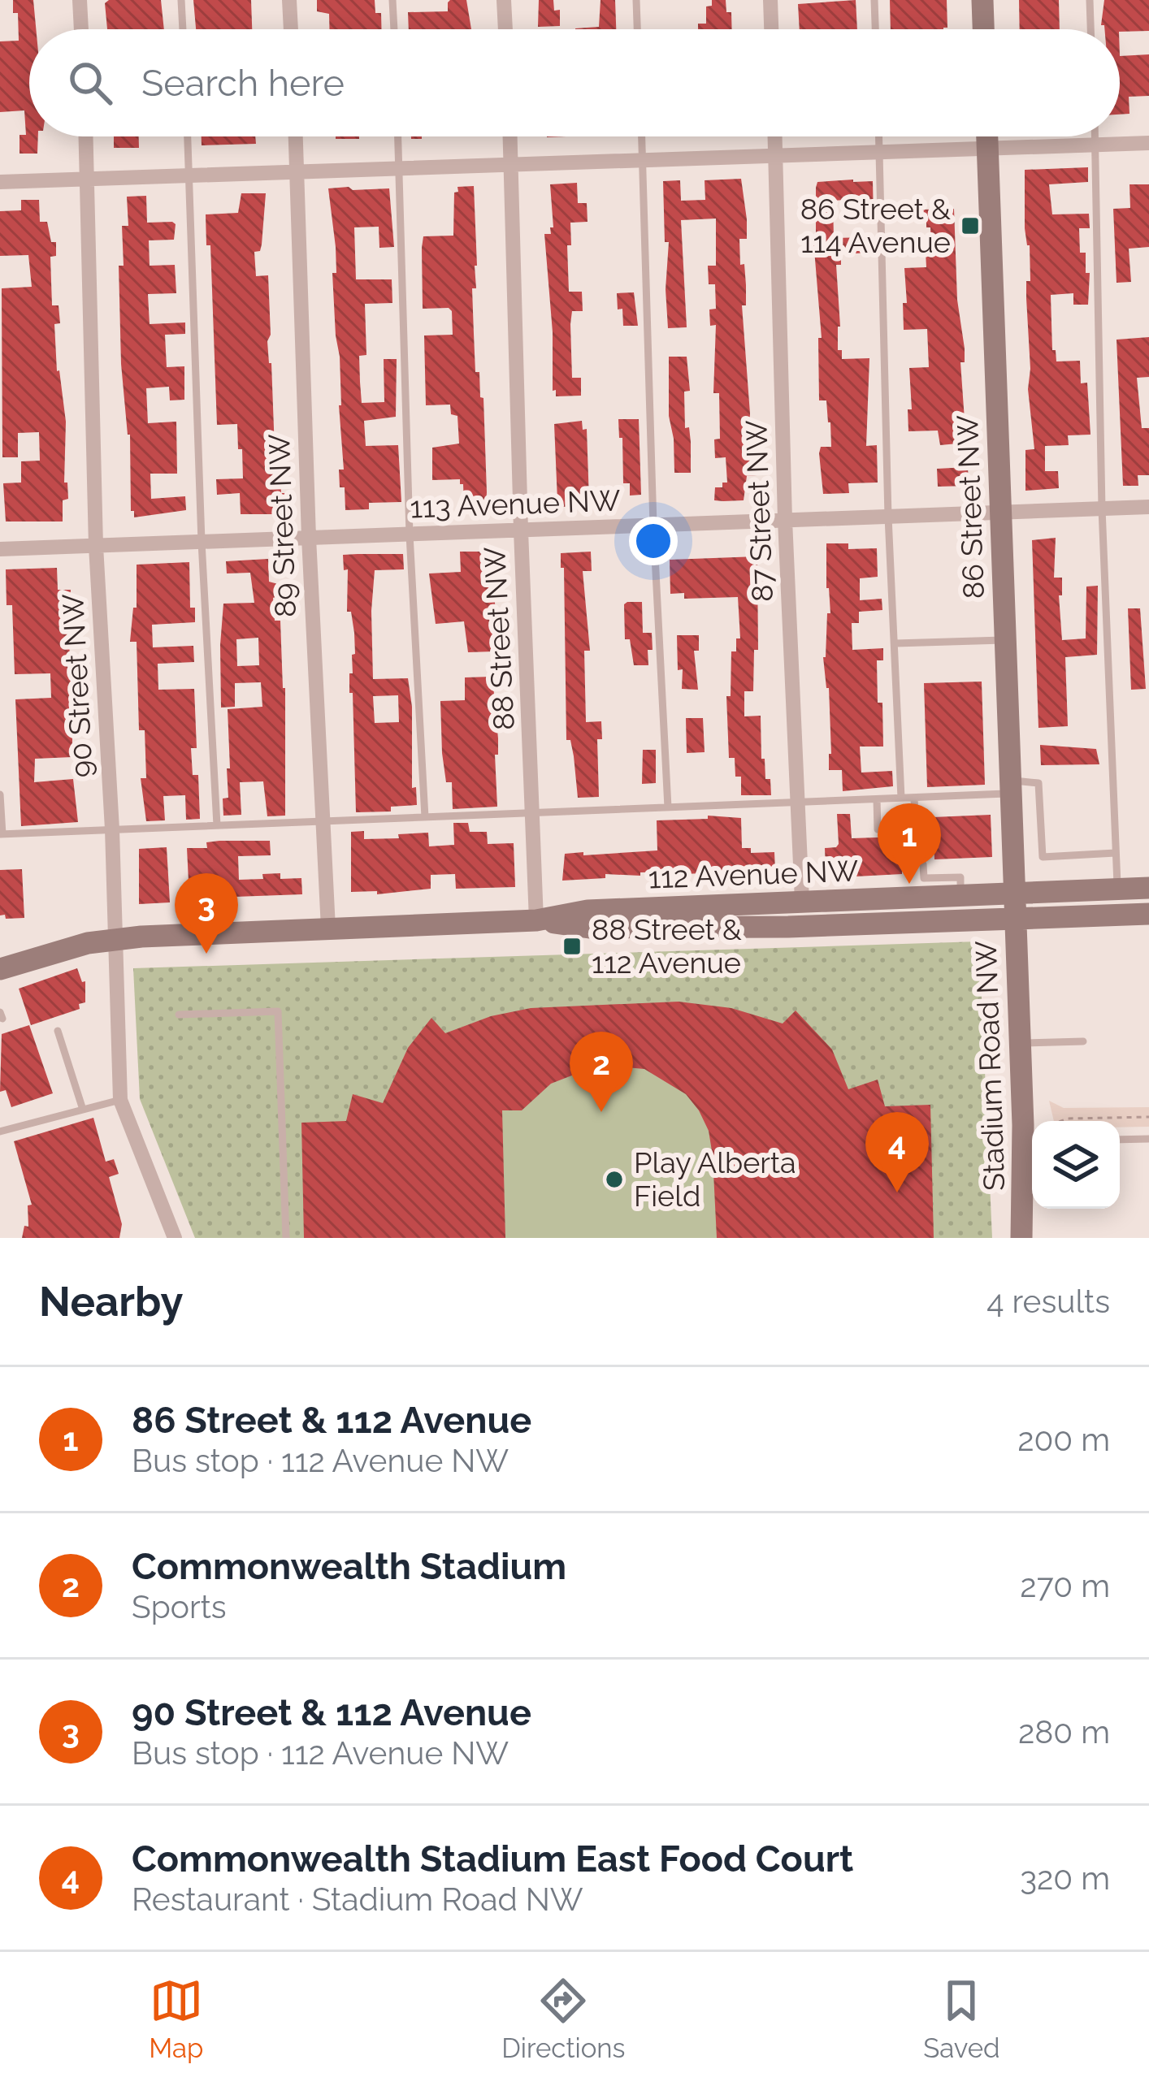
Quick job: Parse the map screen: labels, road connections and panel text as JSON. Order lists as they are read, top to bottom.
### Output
{
  "streets": {
    "main road": ["86 Street NW", "112 Avenue NW", "Stadium Road NW"],
    "street": [
      "113 Avenue NW",
      "87 Street NW",
      "89 Street NW",
      "88 Street NW",
      "90 Street NW"
    ]
  },
  "crossings": [
    ["113 Avenue NW", "86 Street NW"],
    ["113 Avenue NW", "87 Street NW"],
    ["113 Avenue NW", "89 Street NW"],
    ["113 Avenue NW", "88 Street NW"],
    ["113 Avenue NW", "90 Street NW"],
    ["86 Street NW", "112 Avenue NW"],
    ["86 Street NW", "Stadium Road NW"],
    ["87 Street NW", "112 Avenue NW"],
    ["89 Street NW", "112 Avenue NW"],
    ["88 Street NW", "112 Avenue NW"],
    ["90 Street NW", "112 Avenue NW"],
    ["112 Avenue NW", "Stadium Road NW"]
  ],
  "places": {
    "transit": ["86 Street & 114 Avenue", "88 Street & 112 Avenue"],
    "other": ["Play Alberta Field"]
  },
  "page": {
    "search": "Search here",
    "pins": [
      "1",
      "3",
      "2",
      "4"
    ],
    "heading": ["Nearby", "4 results"],
    "list": [
      {
        "mark": "1",
        "name": "86 Street & 112 Avenue",
        "note": "Bus stop · 112 Avenue NW",
        "value": "200 m"
      },
      {
        "mark": "2",
        "name": "Commonwealth Stadium",
        "note": "Sports",
        "value": "270 m"
      },
      {
        "mark": "3",
        "name": "90 Street & 112 Avenue",
        "note": "Bus stop · 112 Avenue NW",
        "value": "280 m"
      },
      {
        "mark": "4",
        "name": "Commonwealth Stadium East Food Court",
        "note": "Restaurant · Stadium Road NW",
        "value": "320 m"
      }
    ],
    "nav": ["Map", "Directions", "Saved"]
  }
}
